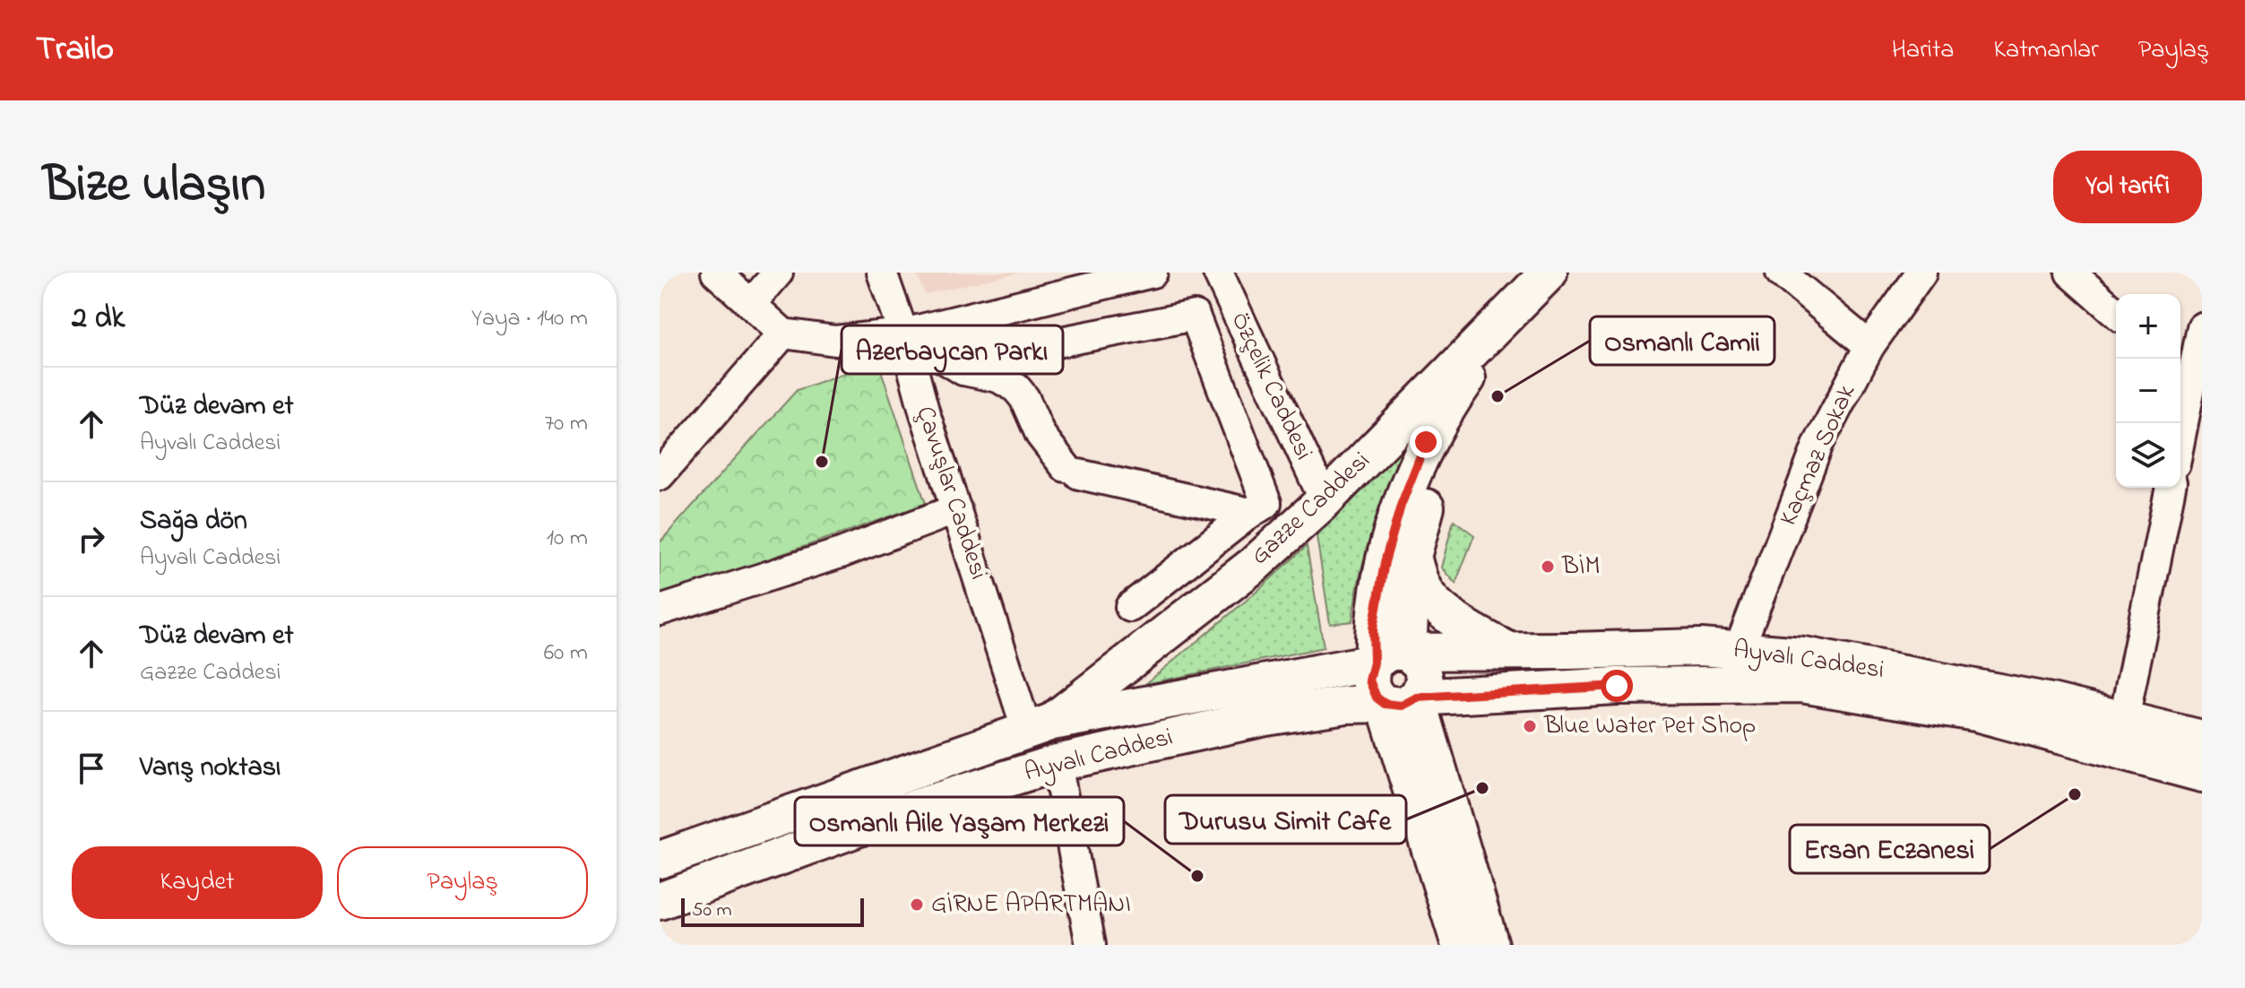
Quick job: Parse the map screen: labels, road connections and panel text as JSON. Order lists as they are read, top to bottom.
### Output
{
  "streets": {
    "main road": ["Gazze Caddesi", "Ayvalı Caddesi"],
    "street": ["Özçelik Caddesi", "Kaçmaz Sokak", "Çavuşlar Caddesi"]
  },
  "crossings": [
    ["Özçelik Caddesi", "Gazze Caddesi"],
    ["Kaçmaz Sokak", "Ayvalı Caddesi"],
    ["Çavuşlar Caddesi", "Gazze Caddesi"],
    ["Çavuşlar Caddesi", "Ayvalı Caddesi"],
    ["Gazze Caddesi", "Ayvalı Caddesi"]
  ],
  "places": [
    "Osmanlı Camii",
    "Azerbaycan Parkı",
    "BİM",
    "Blue Water Pet Shop",
    "Durusu Simit Cafe",
    "Ersan Eczanesi",
    "Osmanlı Aile Yaşam Merkezi",
    "GİRNE APARTMANI"
  ],
  "scale_bar": "50 m",
  "page": {
    "header": "Trailo",
    "nav": ["Harita", "Katmanlar", "Paylaş"],
    "title": "Bize ulaşın",
    "buttons": [
      "Yol tarifi",
      ["Kaydet", "Paylaş"]
    ],
    "heading": ["2 dk", "Yaya · 140 m"],
    "map_buttons": ["+", "−"],
    "list": [
      ["Düz devam et", "Ayvalı Caddesi", "70 m"],
      ["Sağa dön", "Ayvalı Caddesi", "10 m"],
      ["Düz devam et", "Gazze Caddesi", "60 m"],
      "Varış noktası"
    ],
    "scale": "50 m"
  }
}
